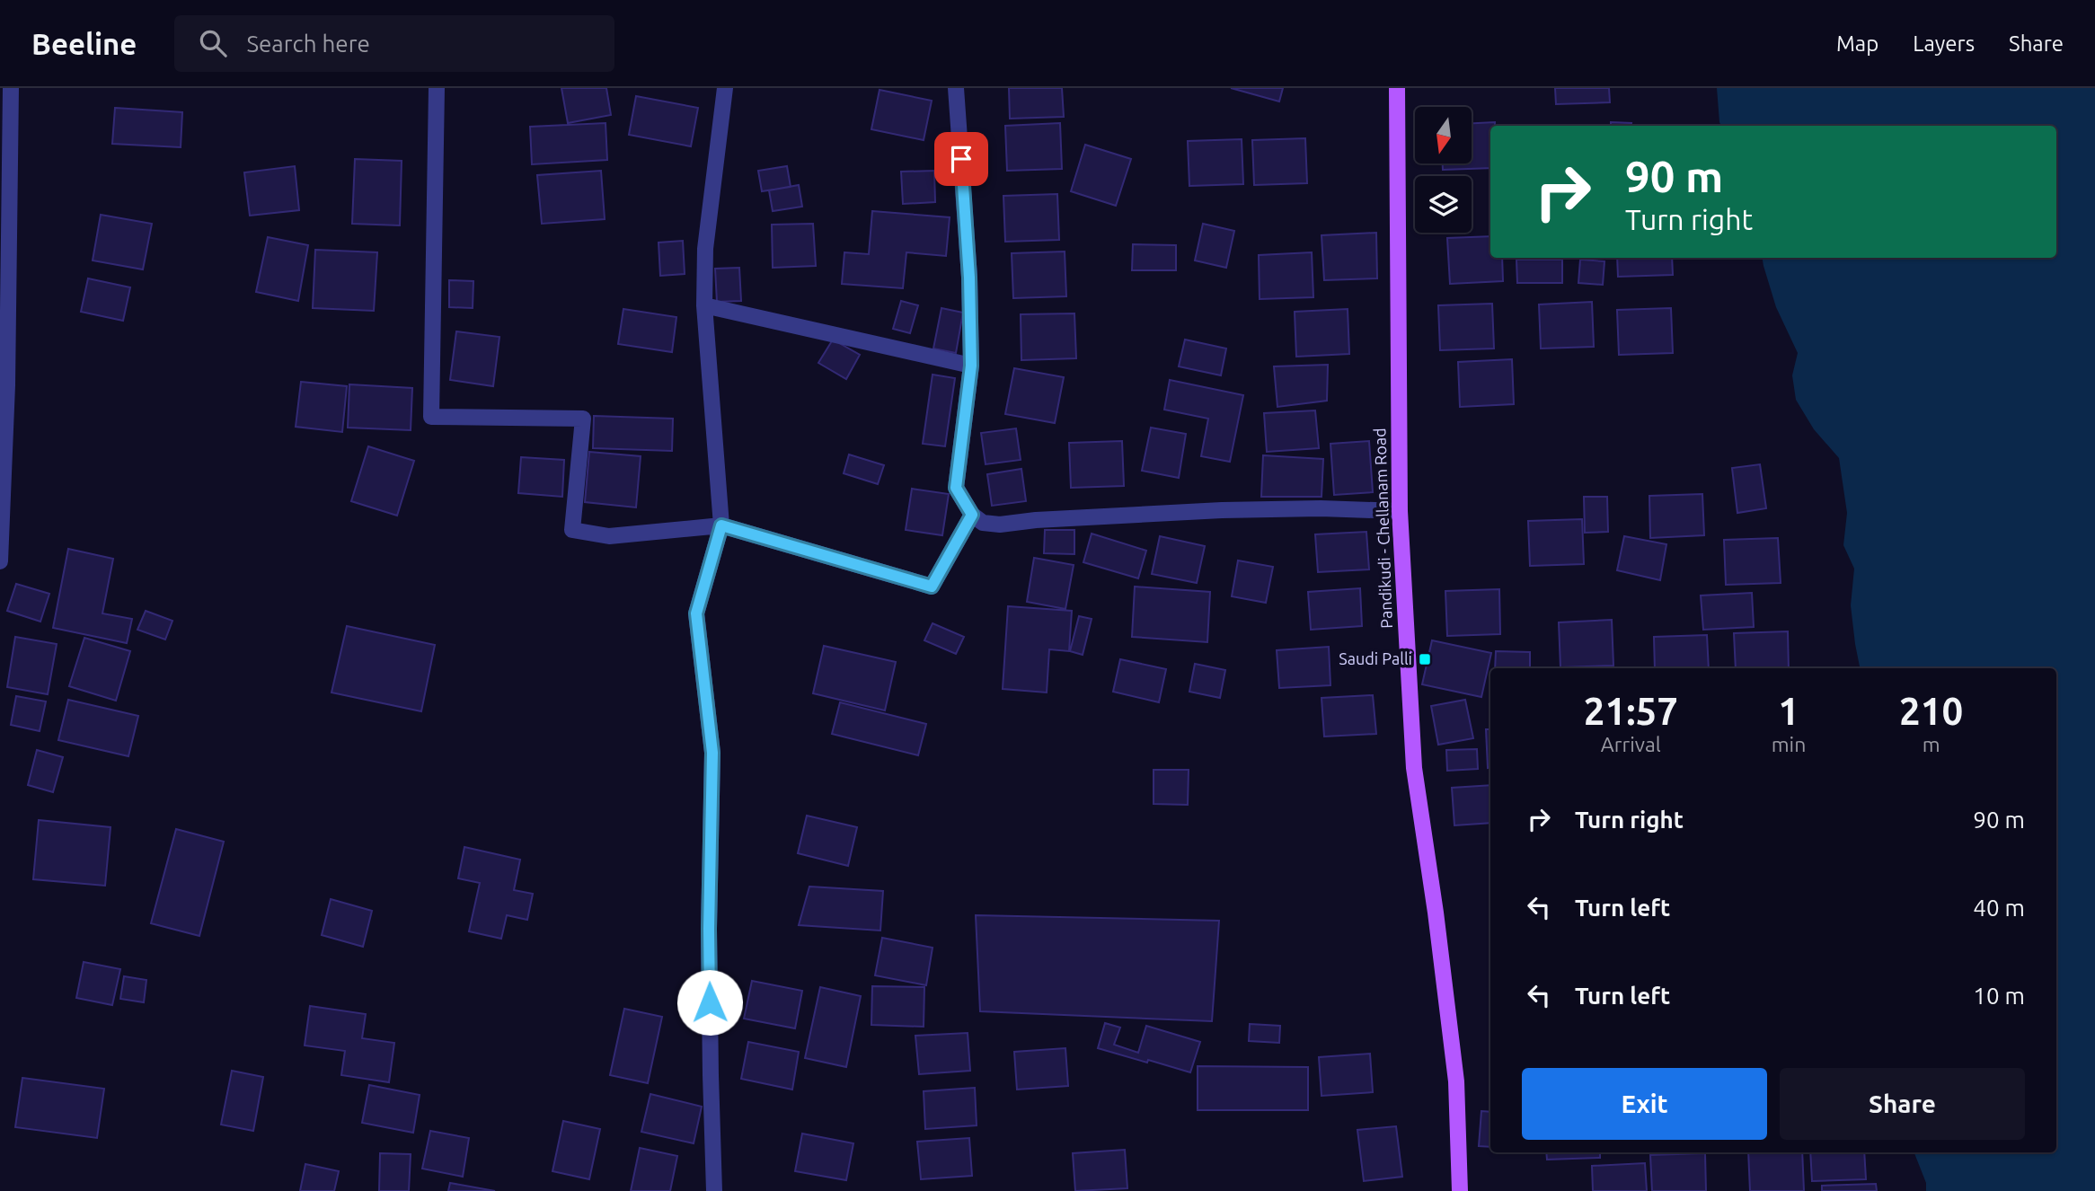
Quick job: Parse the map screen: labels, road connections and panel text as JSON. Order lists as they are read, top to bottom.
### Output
{
  "streets": {
    "main road": ["Pandikudi - Chellanam Road"]
  },
  "places": {
    "transit": ["Saudi Palli"]
  },
  "north": "bottom",
  "page": {
    "header": "Beeline",
    "search": "Search here",
    "nav": ["Map", "Layers", "Share"],
    "turn": ["90 m", "Turn right"],
    "eta": [
      "21:57",
      "Arrival",
      "1",
      "min",
      "210",
      "m"
    ],
    "list": [
      {
        "name": "Turn right",
        "value": "90 m"
      },
      {
        "name": "Turn left",
        "value": "40 m"
      },
      {
        "name": "Turn left",
        "value": "10 m"
      }
    ],
    "buttons": ["Exit", "Share"]
  }
}
